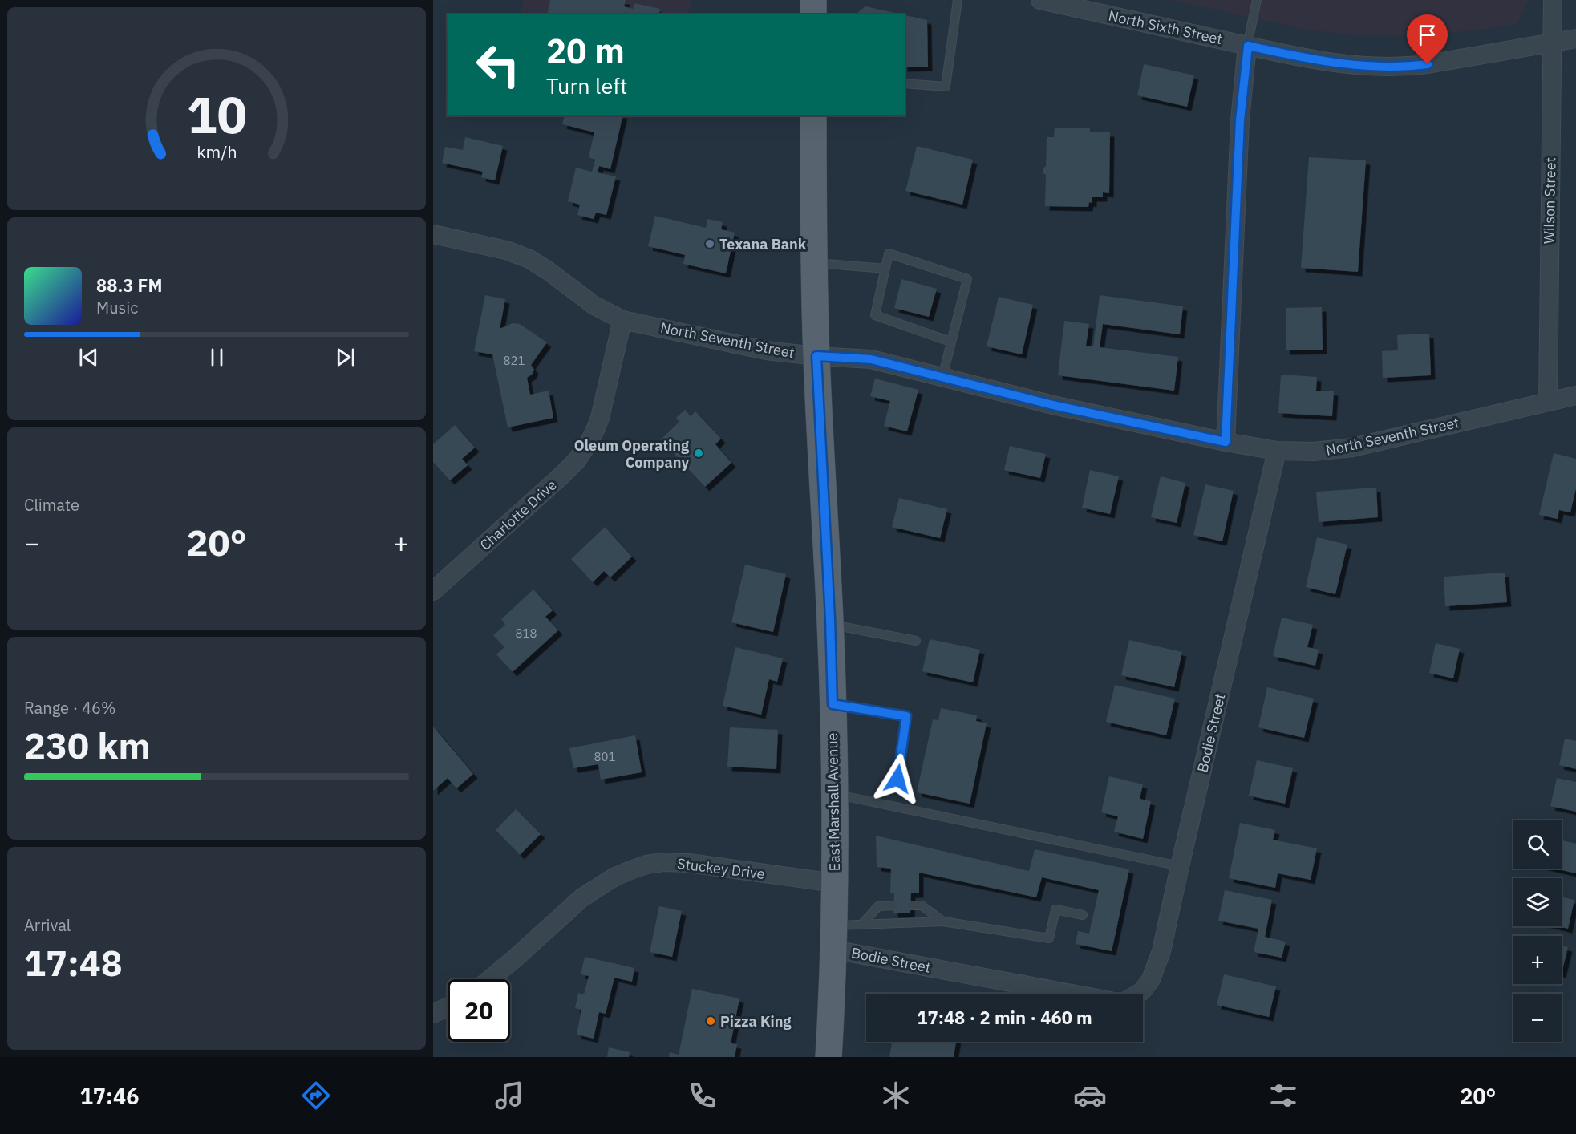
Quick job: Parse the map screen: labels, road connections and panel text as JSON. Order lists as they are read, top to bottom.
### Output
{
  "streets": {
    "main road": ["East Marshall Avenue"],
    "street": [
      "North Sixth Street",
      "Wilson Street",
      "North Seventh Street",
      "Charlotte Drive",
      "Bodie Street",
      "Stuckey Drive"
    ]
  },
  "crossings": [
    ["North Sixth Street", "Wilson Street"],
    ["Wilson Street", "North Seventh Street"],
    ["North Seventh Street", "Charlotte Drive"],
    ["North Seventh Street", "Bodie Street"],
    ["North Seventh Street", "East Marshall Avenue"],
    ["Bodie Street", "East Marshall Avenue"],
    ["East Marshall Avenue", "Stuckey Drive"]
  ],
  "places": ["Texana Bank", "Oleum Operating Company", "Pizza King"],
  "house_numbers": ["821", "818", "801"],
  "page": {
    "turn": ["20 m", "Turn left"],
    "song": ["88.3 FM", "Music"],
    "tile": [
      "Climate",
      ["Range · 46%", "230 km"],
      ["Arrival", "17:48"]
    ],
    "heat": ["−", "20°", "+"],
    "map_buttons": ["+", "−"],
    "limit": "20",
    "trip": "17:48 · 2 min · 460 m",
    "tabs": ["17:46", "20°"],
    "gauge": ["10", "km/h"]
  }
}
